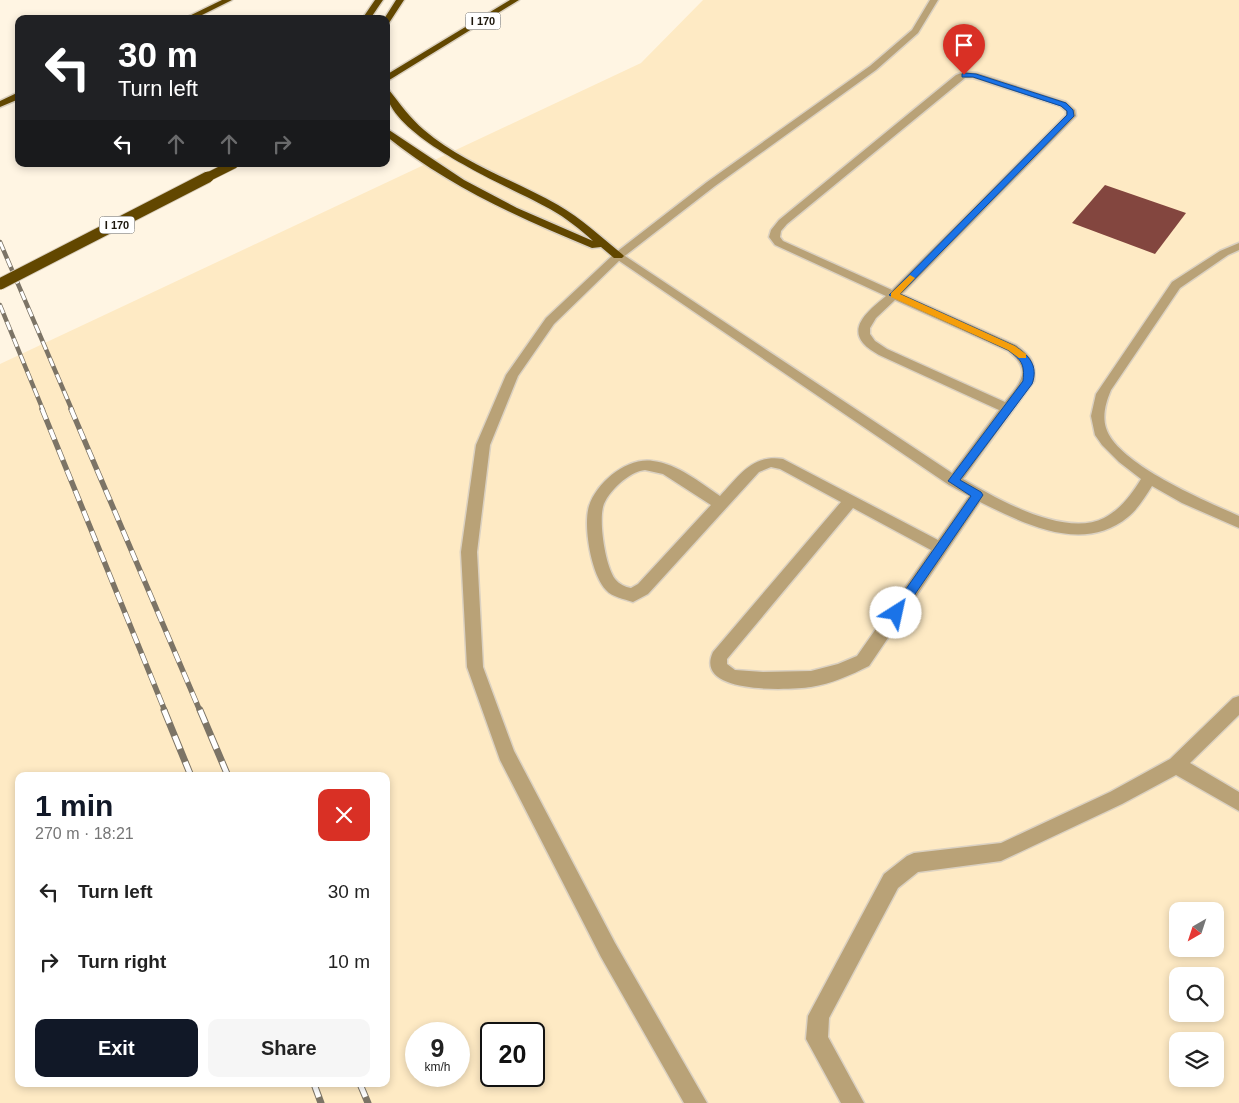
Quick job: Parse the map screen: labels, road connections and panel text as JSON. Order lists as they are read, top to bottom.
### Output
{
  "streets": {
    "highway": ["I 170"]
  },
  "north": "bottom left",
  "page": {
    "turn": ["30 m", "Turn left"],
    "heading": ["1 min", "270 m · 18:21"],
    "list": [
      {
        "name": "Turn left",
        "value": "30 m"
      },
      {
        "name": "Turn right",
        "value": "10 m"
      }
    ],
    "buttons": ["Exit", "Share"],
    "speed": "9 km/h",
    "limit": "20"
  }
}
